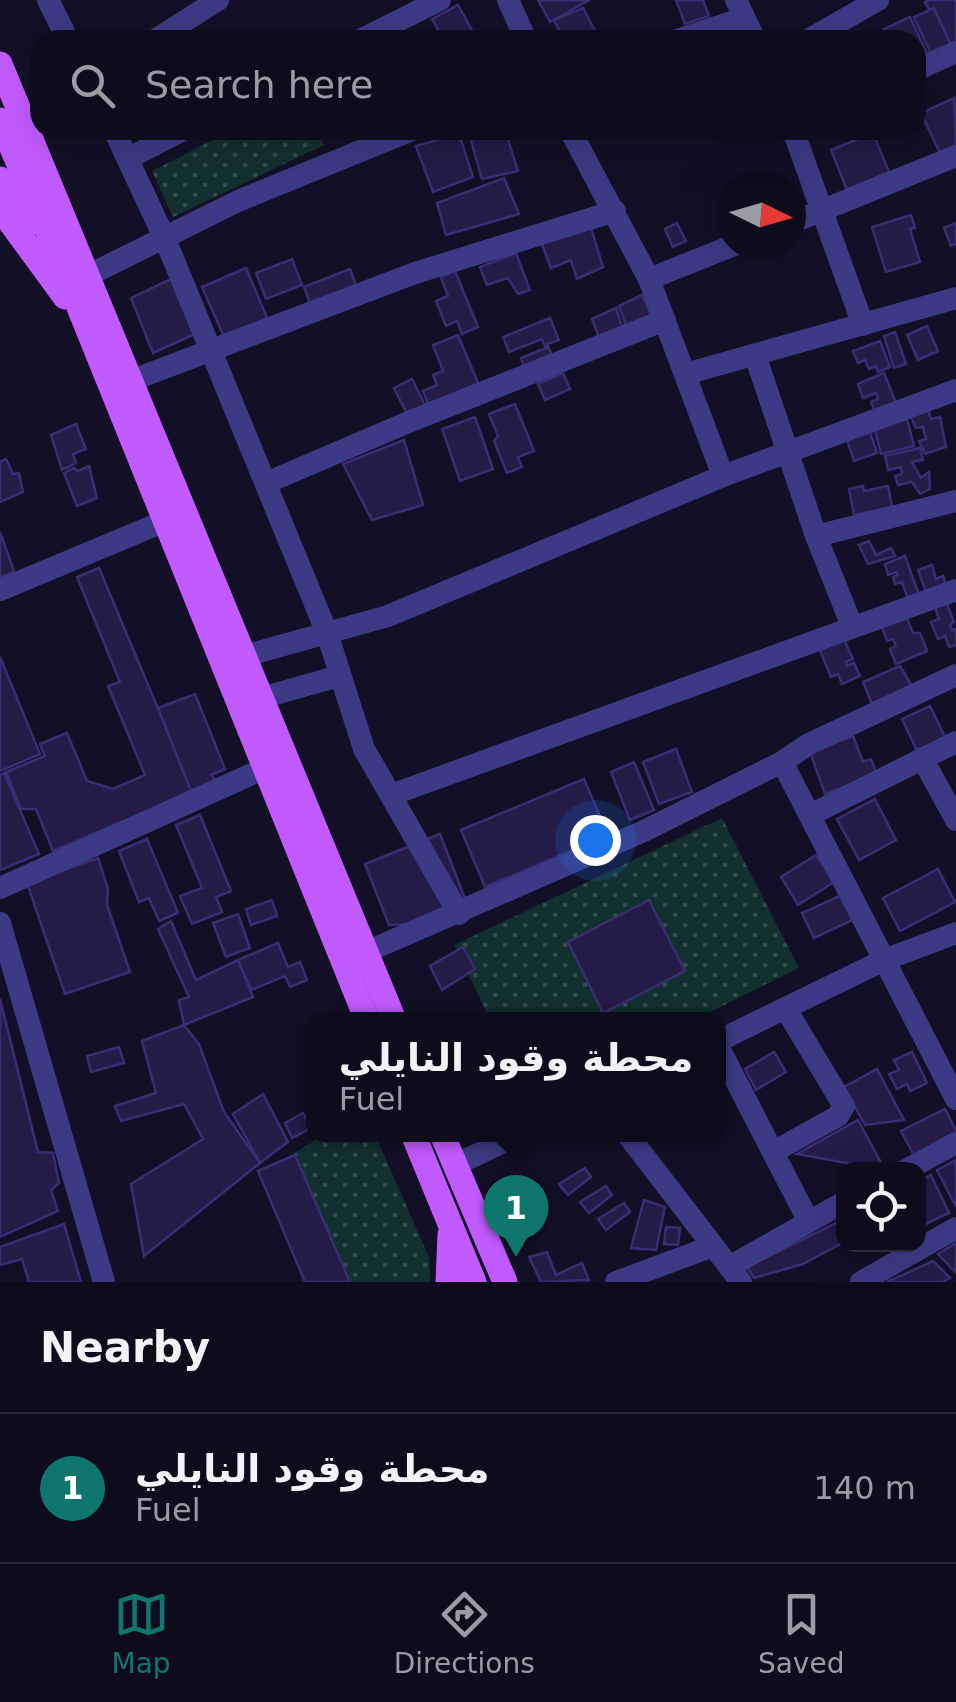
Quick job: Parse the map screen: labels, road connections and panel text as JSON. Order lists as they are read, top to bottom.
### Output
{
  "north": "right",
  "page": {
    "search": "Search here",
    "popup": ["محطة وقود النايلي", "Fuel"],
    "pins": "1",
    "heading": "Nearby",
    "list": [
      {
        "mark": "1",
        "name": "محطة وقود النايلي",
        "note": "Fuel",
        "value": "140 m"
      }
    ],
    "nav": ["Map", "Directions", "Saved"]
  }
}
